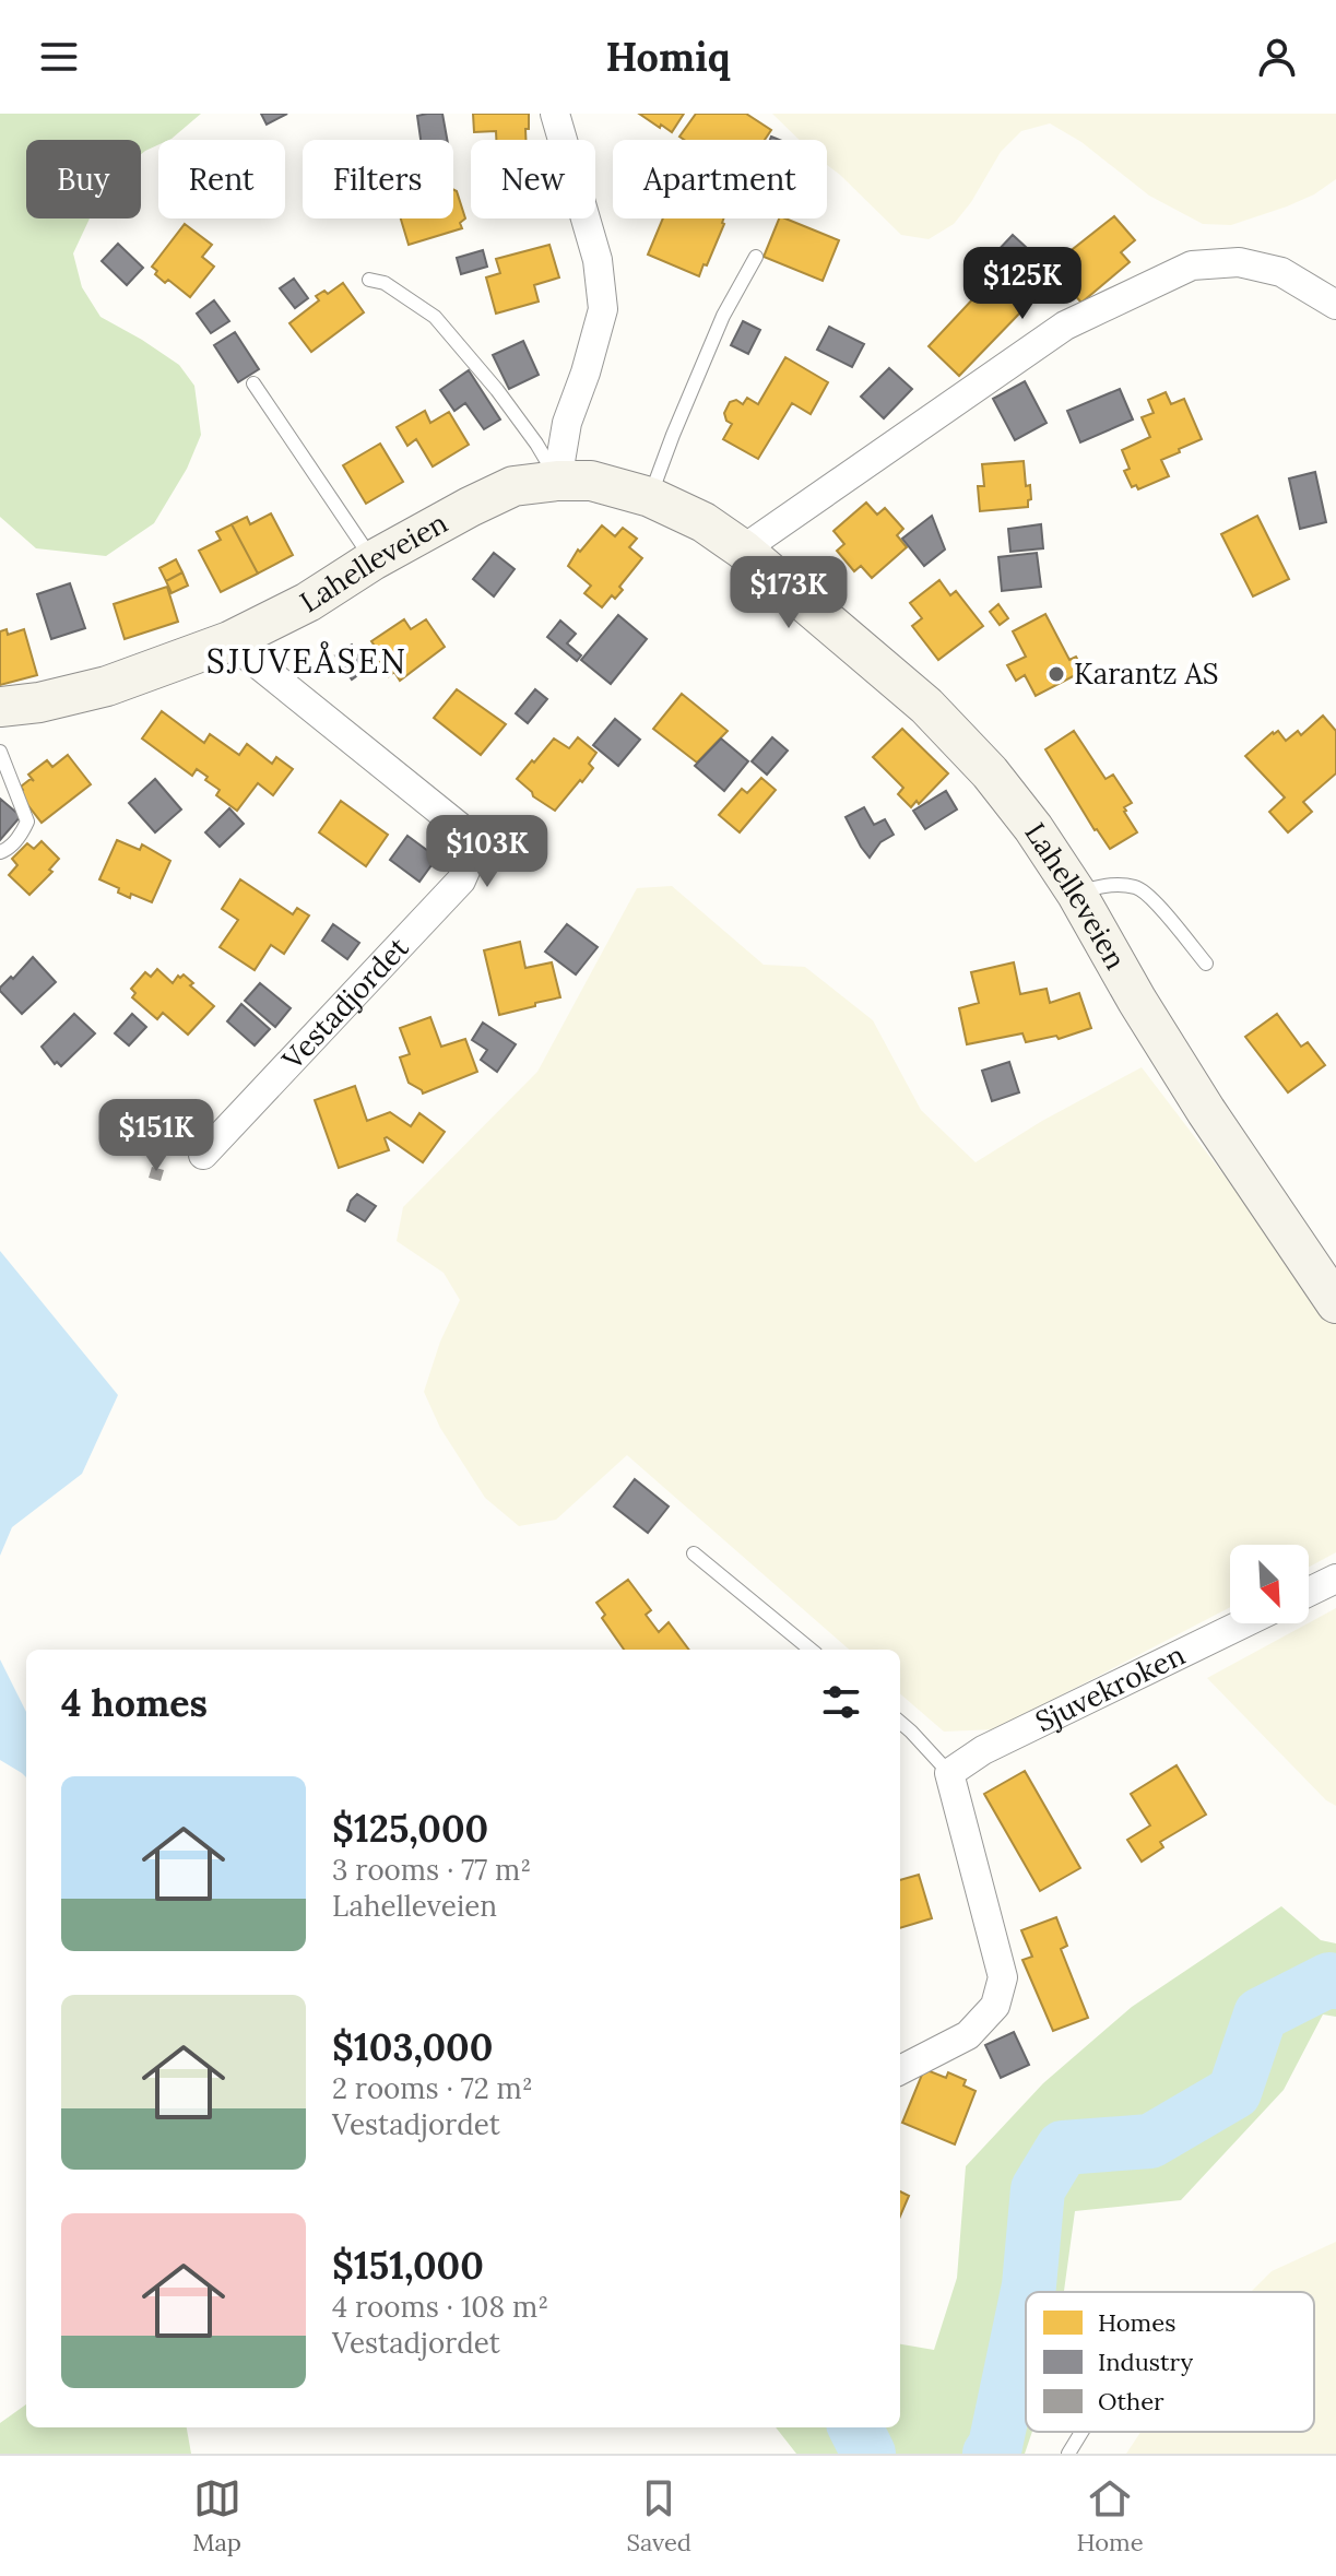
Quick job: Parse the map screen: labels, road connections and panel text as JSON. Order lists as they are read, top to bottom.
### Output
{
  "streets": {
    "street": ["Lahelleveien", "Vestadjordet", "Sjuvekroken"]
  },
  "crossings": [
    ["Lahelleveien", "Vestadjordet"]
  ],
  "districts": ["SJUVEÅSEN"],
  "places": ["Karantz AS"],
  "legend": ["Homes", "Industry", "Other"],
  "north": "bottom right",
  "page": {
    "header": "Homiq",
    "chip": [
      "Buy",
      "Rent",
      "Filters",
      "New",
      "Apartment"
    ],
    "price": [
      "$125K",
      "$173K",
      "$103K",
      "$151K"
    ],
    "heading": "4 homes",
    "list": [
      {
        "name": "$125,000",
        "note": "3 rooms · 77 m² · Lahelleveien"
      },
      {
        "name": "$103,000",
        "note": "2 rooms · 72 m² · Vestadjordet"
      },
      {
        "name": "$151,000",
        "note": "4 rooms · 108 m² · Vestadjordet"
      }
    ],
    "tabs": ["Map", "Saved", "Home"]
  }
}
